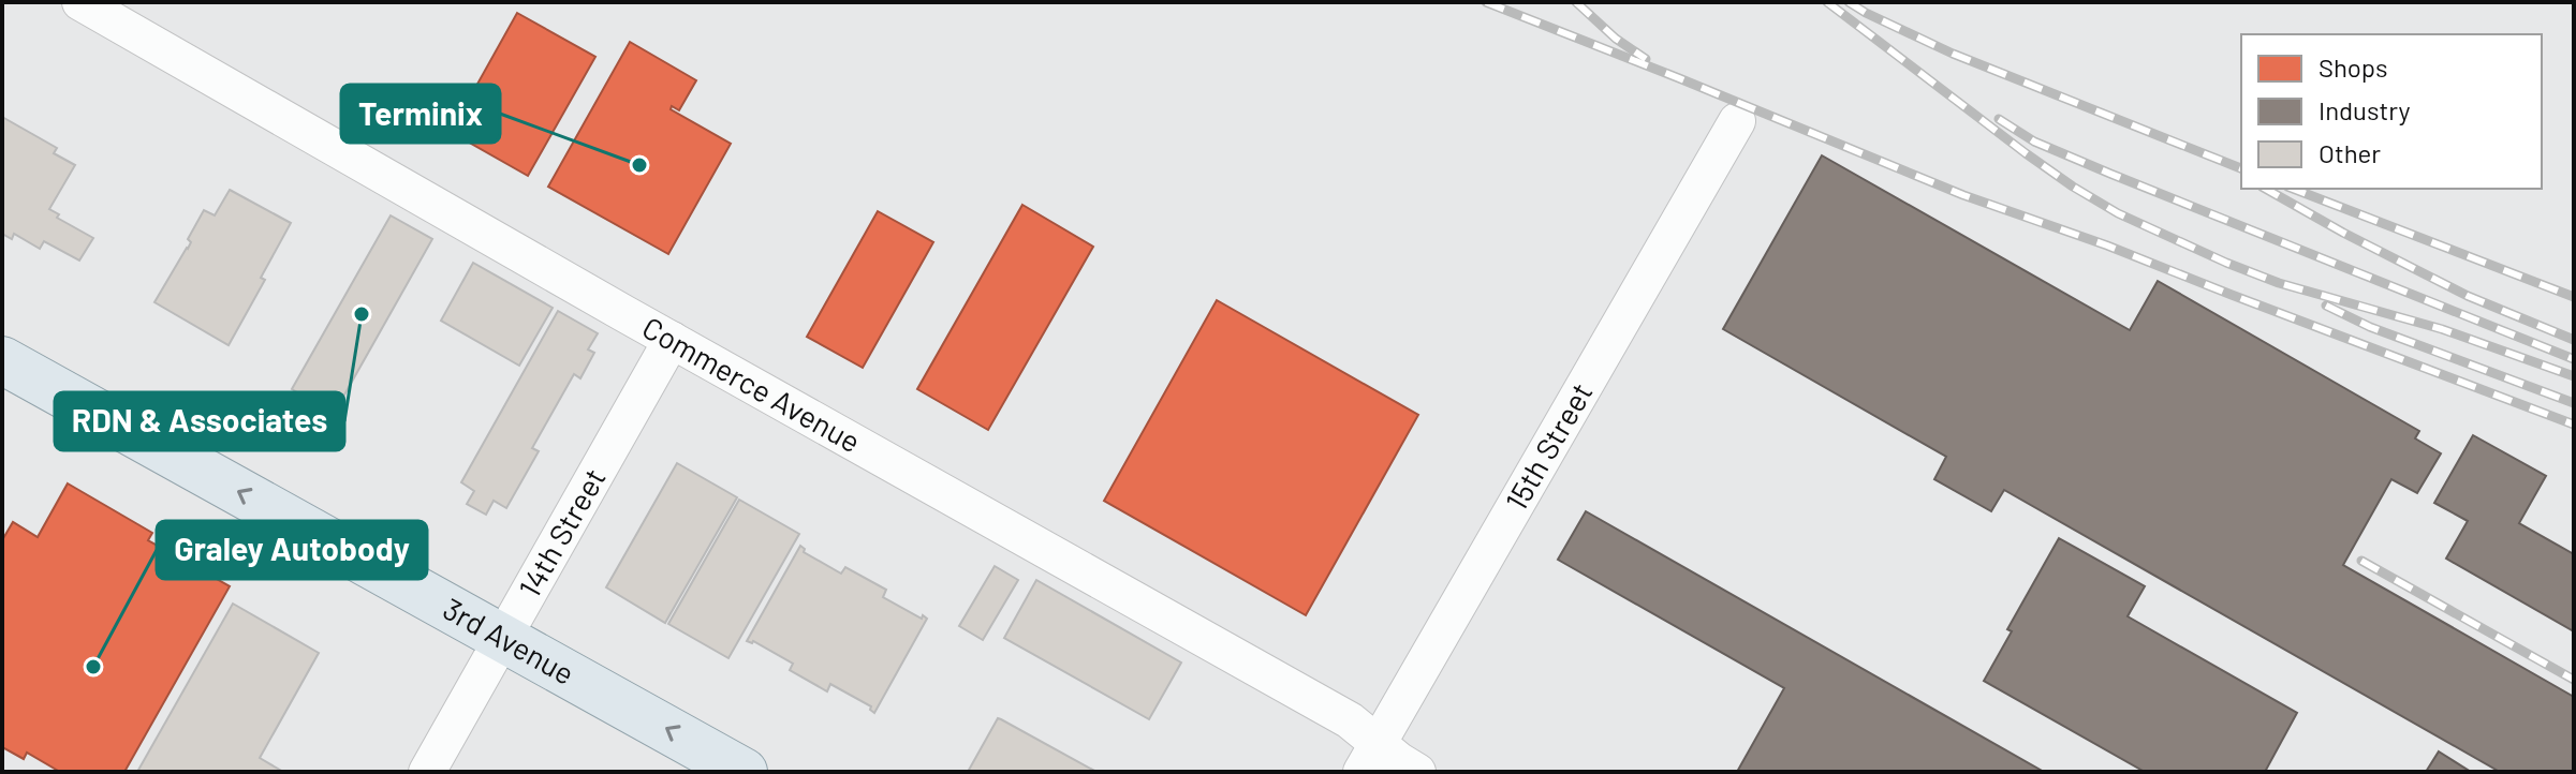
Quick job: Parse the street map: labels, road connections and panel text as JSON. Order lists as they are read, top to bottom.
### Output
{
  "streets": {
    "main road": ["3rd Avenue"],
    "street": ["Commerce Avenue", "15th Street", "14th Street"]
  },
  "crossings": [
    ["Commerce Avenue", "15th Street"],
    ["Commerce Avenue", "14th Street"],
    ["14th Street", "3rd Avenue"]
  ],
  "one_way": ["3rd Avenue"],
  "places": ["Terminix", "RDN & Associates", "Graley Autobody"],
  "legend": ["Shops", "Industry", "Other"]
}
